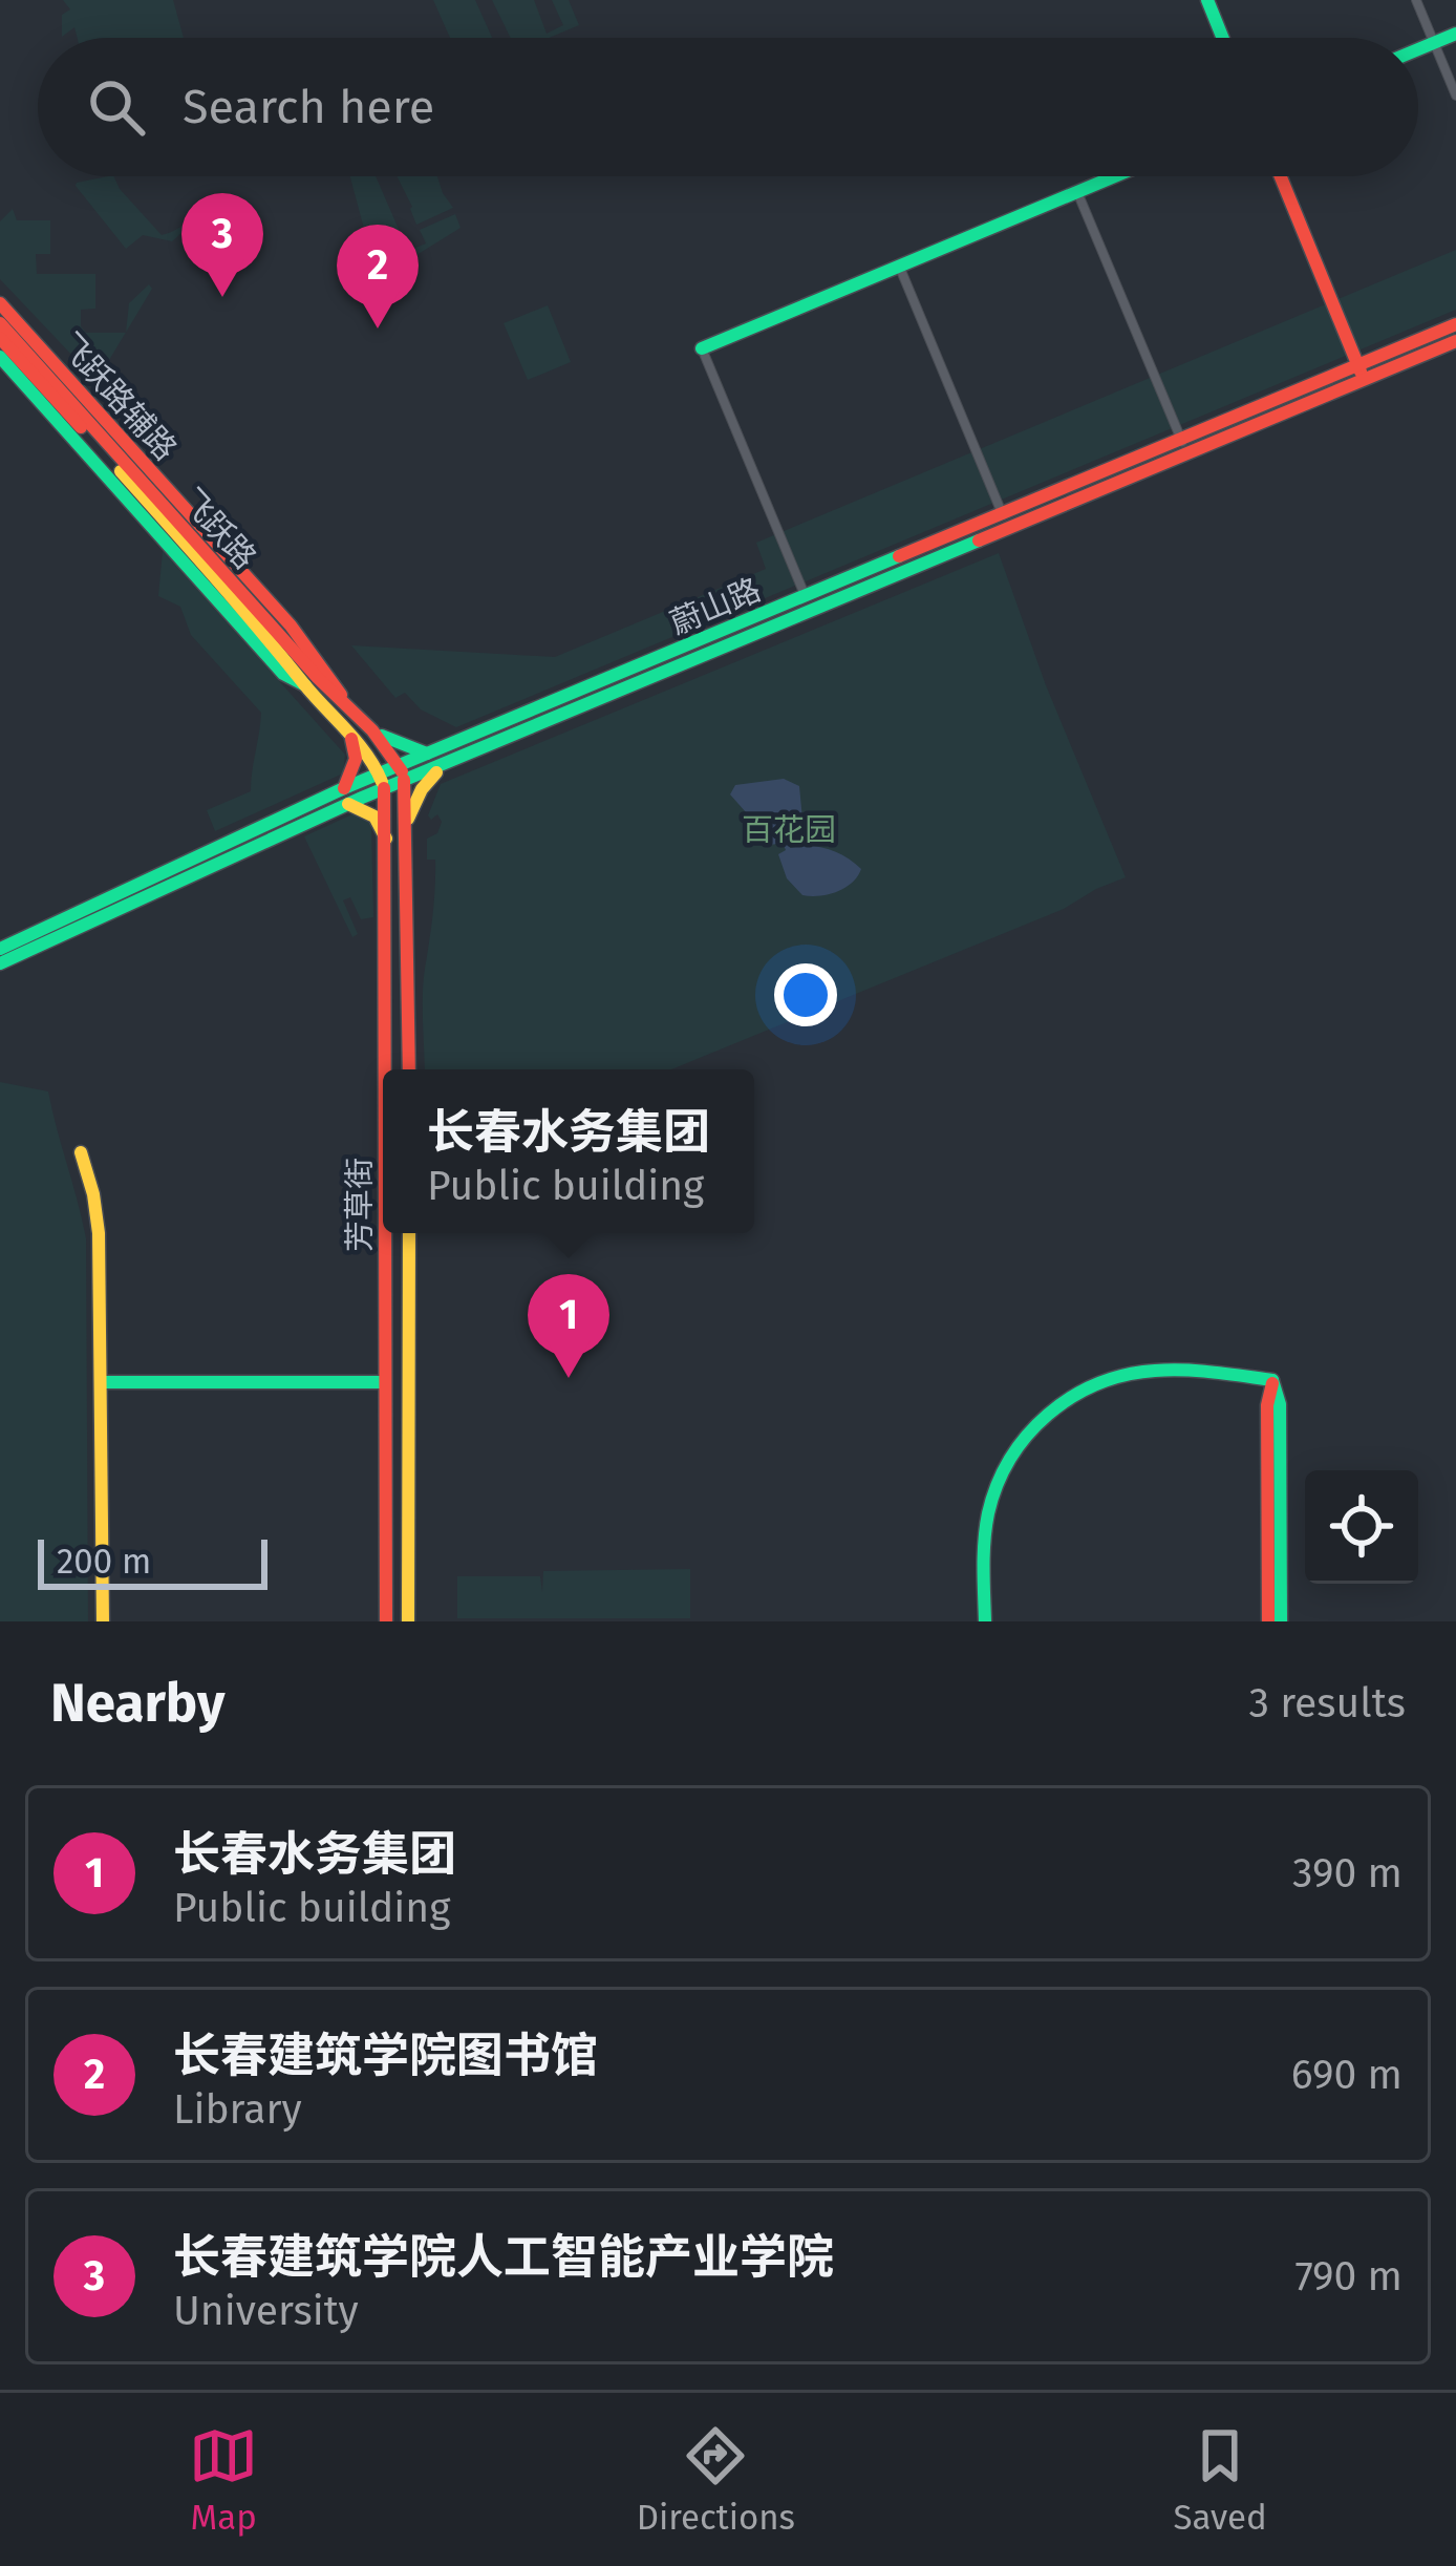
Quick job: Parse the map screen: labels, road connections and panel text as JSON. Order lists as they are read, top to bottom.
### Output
{
  "streets": {
    "main road": [
      "飞跃路辅路",
      "飞跃路",
      "蔚山路",
      "芳草街"
    ]
  },
  "crossings": [
    ["飞跃路辅路", "飞跃路"],
    ["飞跃路", "蔚山路"],
    ["飞跃路", "芳草街"],
    ["蔚山路", "芳草街"]
  ],
  "parks": ["百花园"],
  "scale_bar": "200 m",
  "page": {
    "search": "Search here",
    "pins": ["3", "2", "1"],
    "popup": ["长春水务集团", "Public building"],
    "scale": "200 m",
    "heading": ["Nearby", "3 results"],
    "list": [
      {
        "mark": "1",
        "name": "长春水务集团",
        "note": "Public building",
        "value": "390 m"
      },
      {
        "mark": "2",
        "name": "长春建筑学院图书馆",
        "note": "Library",
        "value": "690 m"
      },
      {
        "mark": "3",
        "name": "长春建筑学院人工智能产业学院",
        "note": "University",
        "value": "790 m"
      }
    ],
    "nav": ["Map", "Directions", "Saved"]
  }
}
